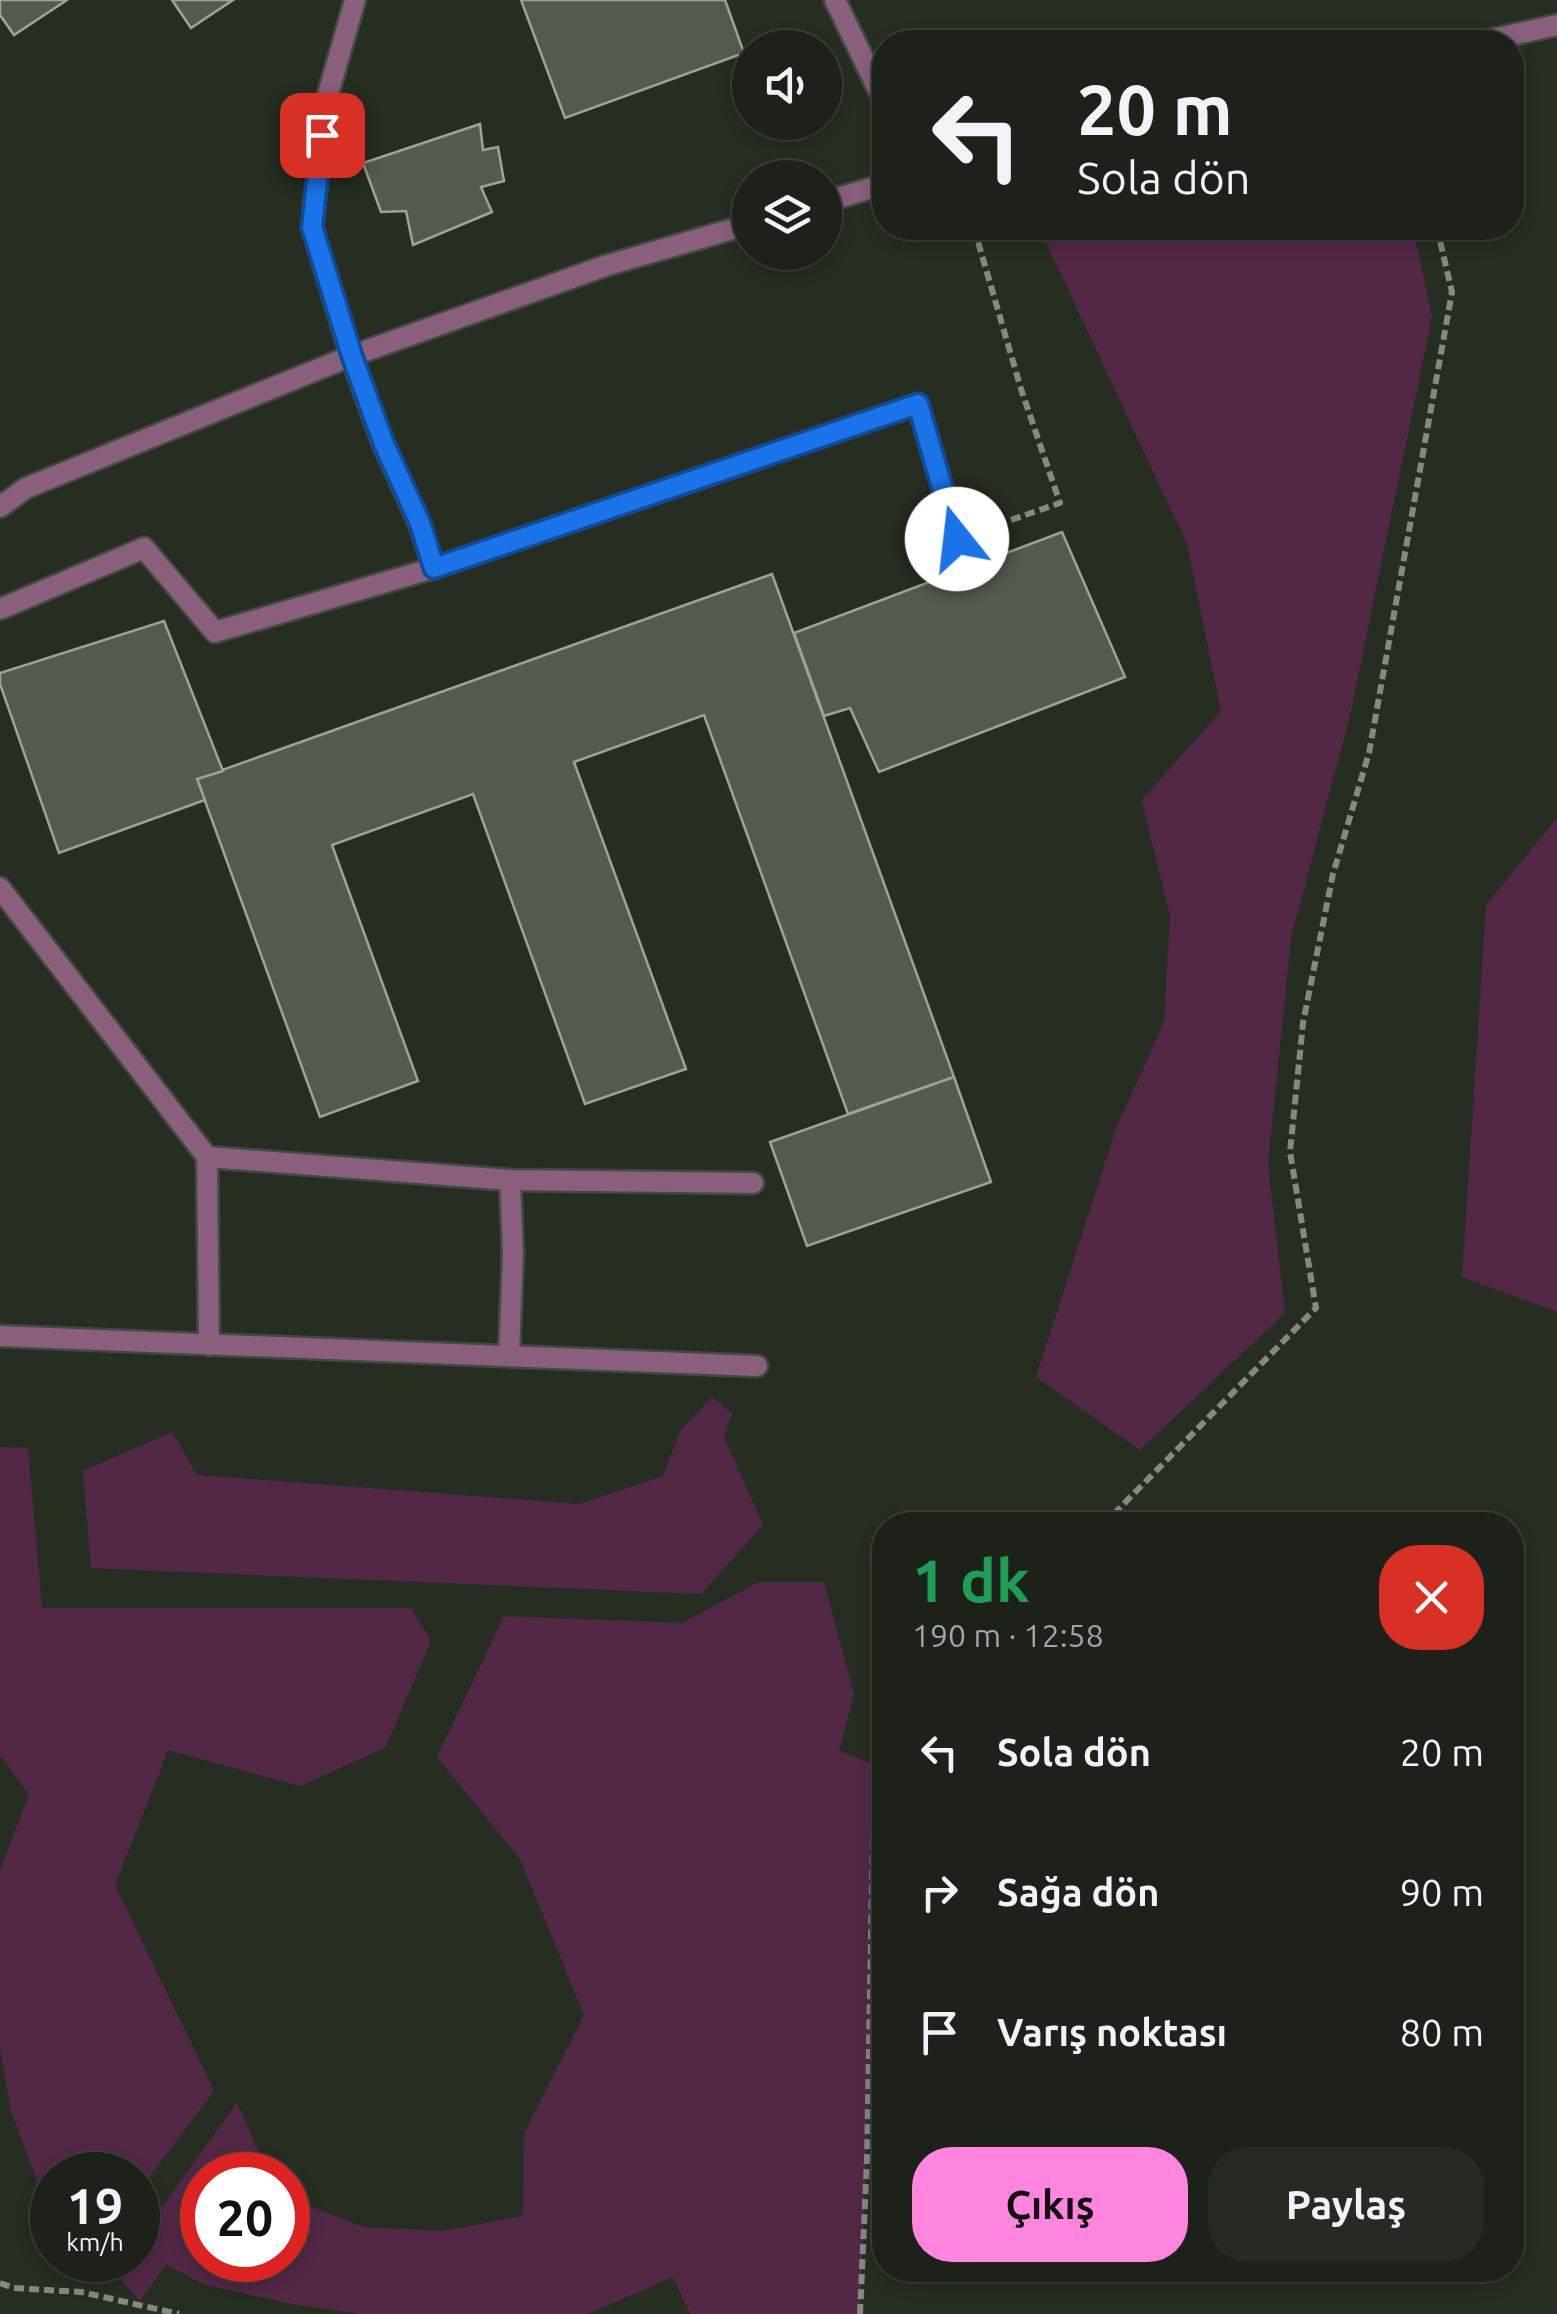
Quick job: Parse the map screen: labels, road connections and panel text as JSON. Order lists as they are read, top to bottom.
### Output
{
  "page": {
    "turn": ["20 m", "Sola dön"],
    "heading": ["1 dk", "190 m · 12:58"],
    "list": [
      {
        "name": "Sola dön",
        "value": "20 m"
      },
      {
        "name": "Sağa dön",
        "value": "90 m"
      },
      {
        "name": "Varış noktası",
        "value": "80 m"
      }
    ],
    "buttons": ["Çıkış", "Paylaş"],
    "speed": "19 km/h",
    "limit": "20"
  }
}
